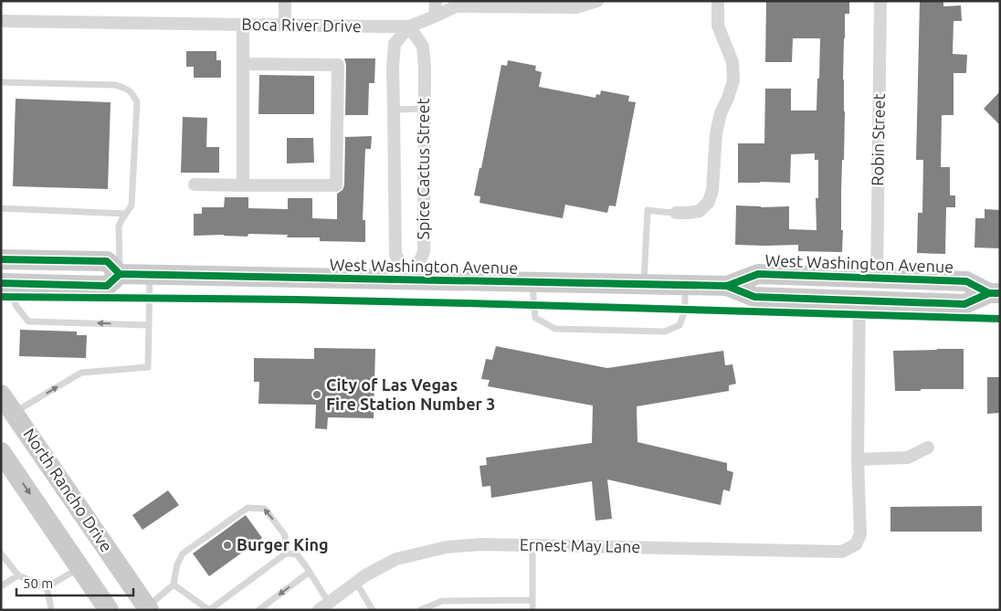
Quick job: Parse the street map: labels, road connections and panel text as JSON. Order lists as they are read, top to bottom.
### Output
{
  "streets": {
    "main road": ["West Washington Avenue", "North Rancho Drive"],
    "street": [
      "Boca River Drive",
      "Robin Street",
      "Spice Cactus Street",
      "Ernest May Lane"
    ]
  },
  "crossings": [
    ["Boca River Drive", "Spice Cactus Street"],
    ["Robin Street", "West Washington Avenue"],
    ["Spice Cactus Street", "West Washington Avenue"]
  ],
  "places": ["City of Las Vegas Fire Station Number 3", "Burger King"],
  "scale_bar": "50 m"
}
